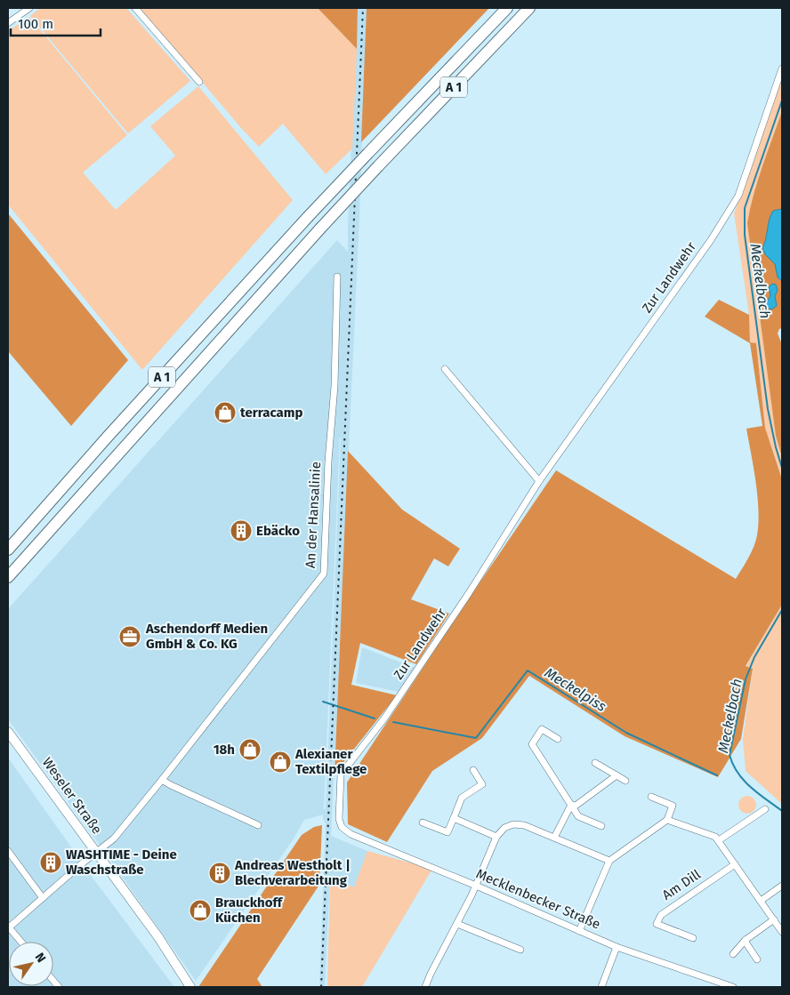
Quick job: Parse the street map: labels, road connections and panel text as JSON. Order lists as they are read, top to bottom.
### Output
{
  "streets": {
    "highway": ["A 1"],
    "main road": ["Weseler Straße"],
    "street": [
      "Zur Landwehr",
      "An der Hansalinie",
      "Am Dill",
      "Mecklenbecker Straße"
    ]
  },
  "crossings": [
    ["Zur Landwehr", "Mecklenbecker Straße"],
    ["An der Hansalinie", "Weseler Straße"]
  ],
  "water": ["Meckelbach", "Meckelpiss"],
  "places": {
    "shop": [
      "terracamp",
      "18h",
      "Alexianer Textilpflege",
      "Brauckhoff Küchen"
    ],
    "building": ["Ebäcko", "WASHTIME - Deine Waschstraße", "Andreas Westholt | Blechverarbeitung"],
    "office": ["Aschendorff Medien GmbH & Co. KG"]
  },
  "scale_bar": "100 m",
  "north": "top right"
}
